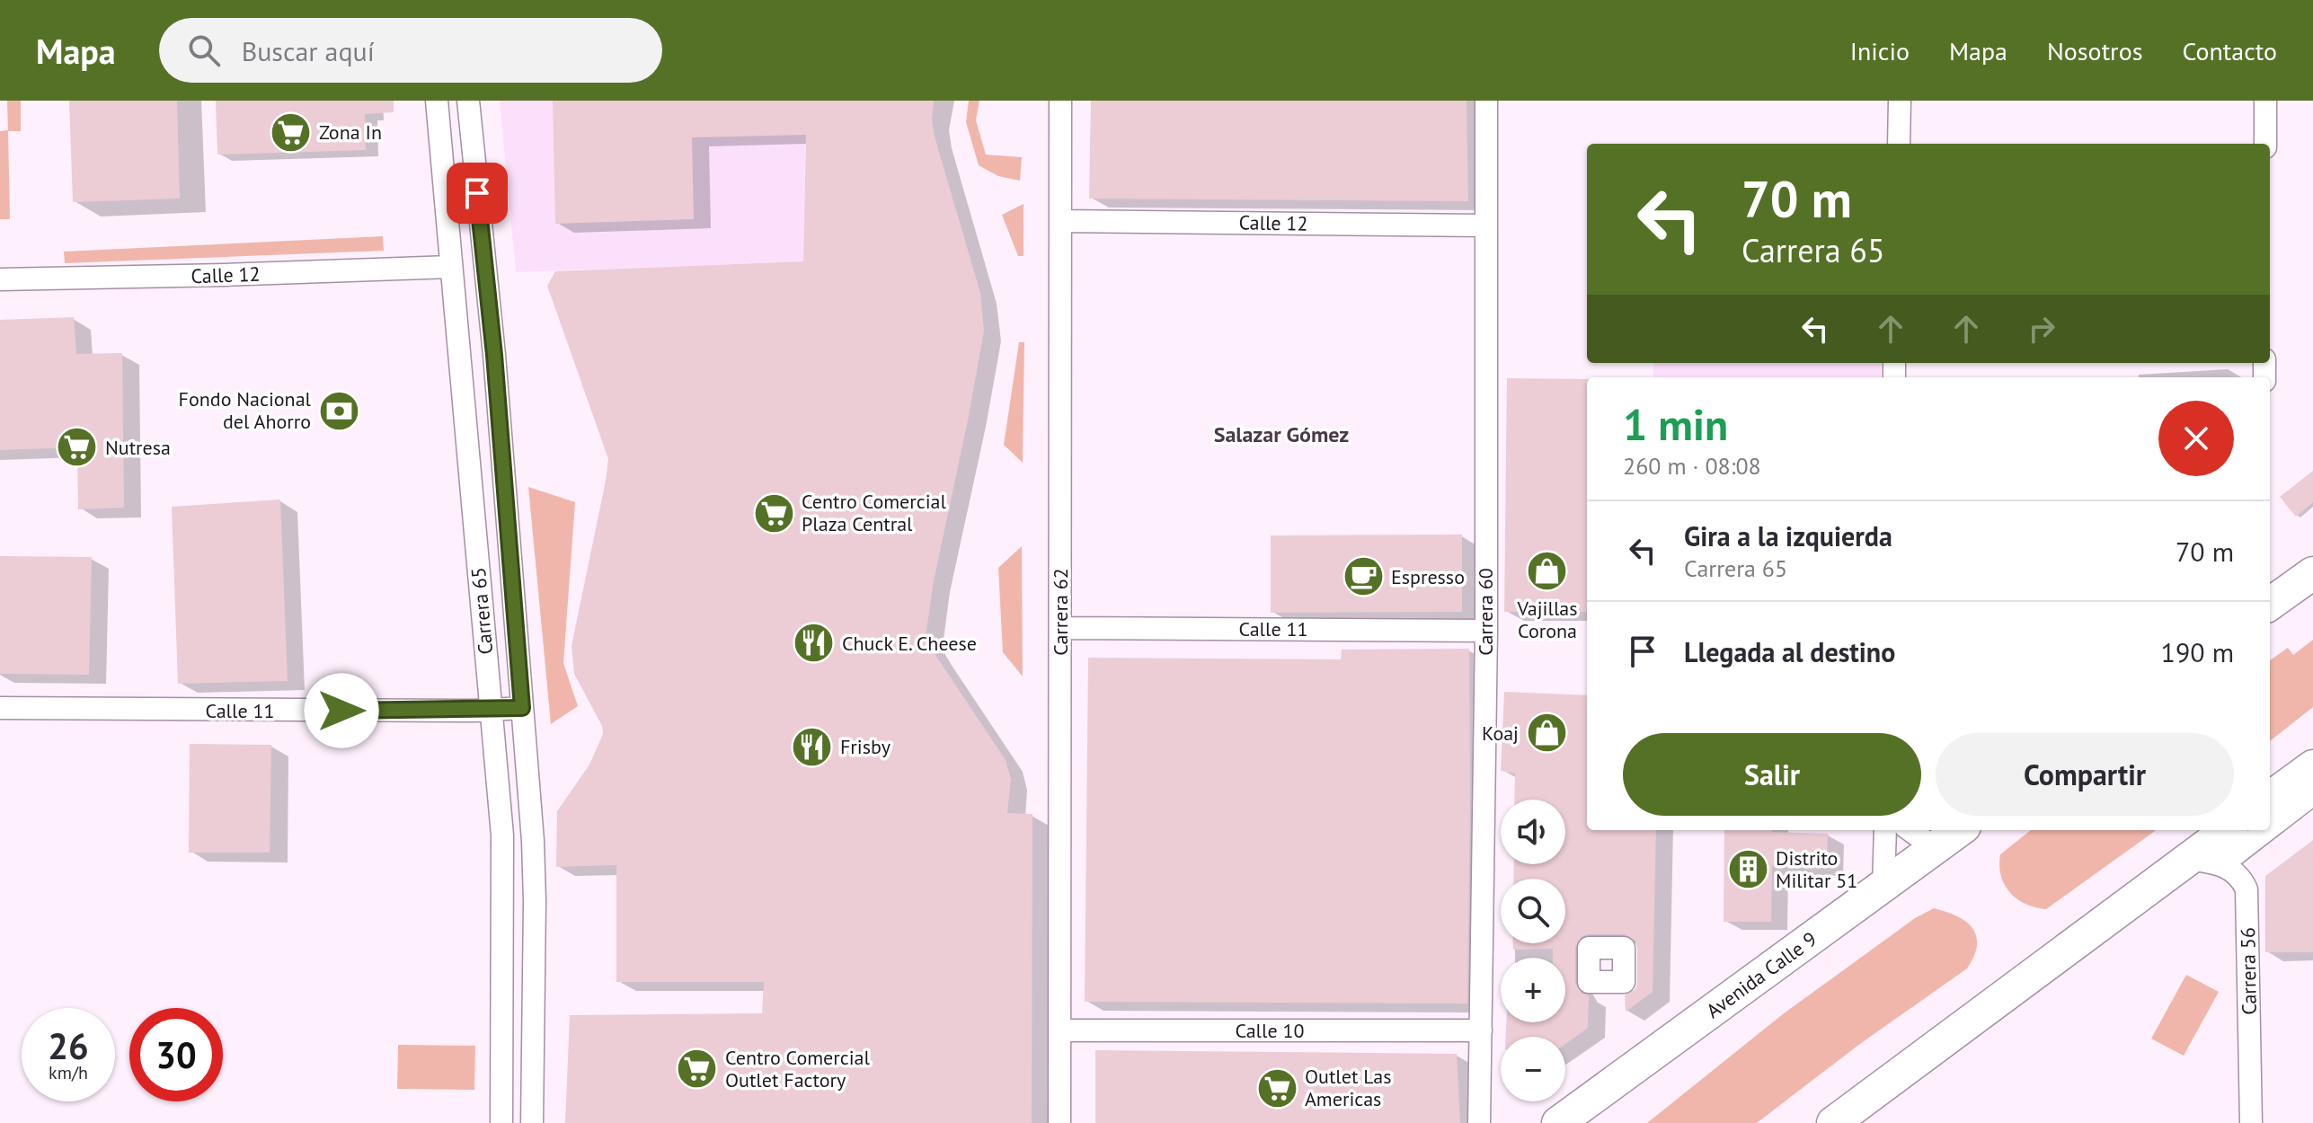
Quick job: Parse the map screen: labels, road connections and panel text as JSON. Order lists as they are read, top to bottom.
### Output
{
  "streets": {
    "highway": ["Avenida Calle 9"],
    "street": [
      "Calle 12",
      "Carrera 65",
      "Carrera 62",
      "Carrera 60",
      "Calle 11",
      "Carrera 56",
      "Calle 10"
    ]
  },
  "crossings": [
    ["Calle 12", "Carrera 65"],
    ["Calle 12", "Carrera 62"],
    ["Calle 12", "Carrera 60"],
    ["Carrera 65", "Calle 11"],
    ["Carrera 62", "Calle 11"],
    ["Carrera 62", "Calle 10"],
    ["Carrera 60", "Calle 11"],
    ["Carrera 60", "Calle 10"]
  ],
  "districts": ["Salazar Gómez"],
  "places": {
    "supermarket": [
      "Zona In",
      "Nutresa",
      "Centro Comercial Plaza Central",
      "Centro Comercial Outlet Factory",
      "Outlet Las Americas"
    ],
    "bank": ["Fondo Nacional del Ahorro"],
    "shop": ["Vajillas Corona", "Koaj"],
    "cafe": ["Espresso"],
    "restaurant": ["Chuck E. Cheese", "Frisby"],
    "building": ["Distrito Militar 51"]
  },
  "page": {
    "header": "Mapa",
    "search": "Buscar aquí",
    "nav": [
      "Inicio",
      "Mapa",
      "Nosotros",
      "Contacto"
    ],
    "turn": ["70 m", "Carrera 65"],
    "heading": ["1 min", "260 m · 08:08"],
    "list": [
      {
        "name": "Gira a la izquierda",
        "note": "Carrera 65",
        "value": "70 m"
      },
      {
        "name": "Llegada al destino",
        "value": "190 m"
      }
    ],
    "buttons": ["Salir", "Compartir"],
    "map_buttons": ["+", "−"],
    "speed": "26 km/h",
    "limit": "30"
  }
}
